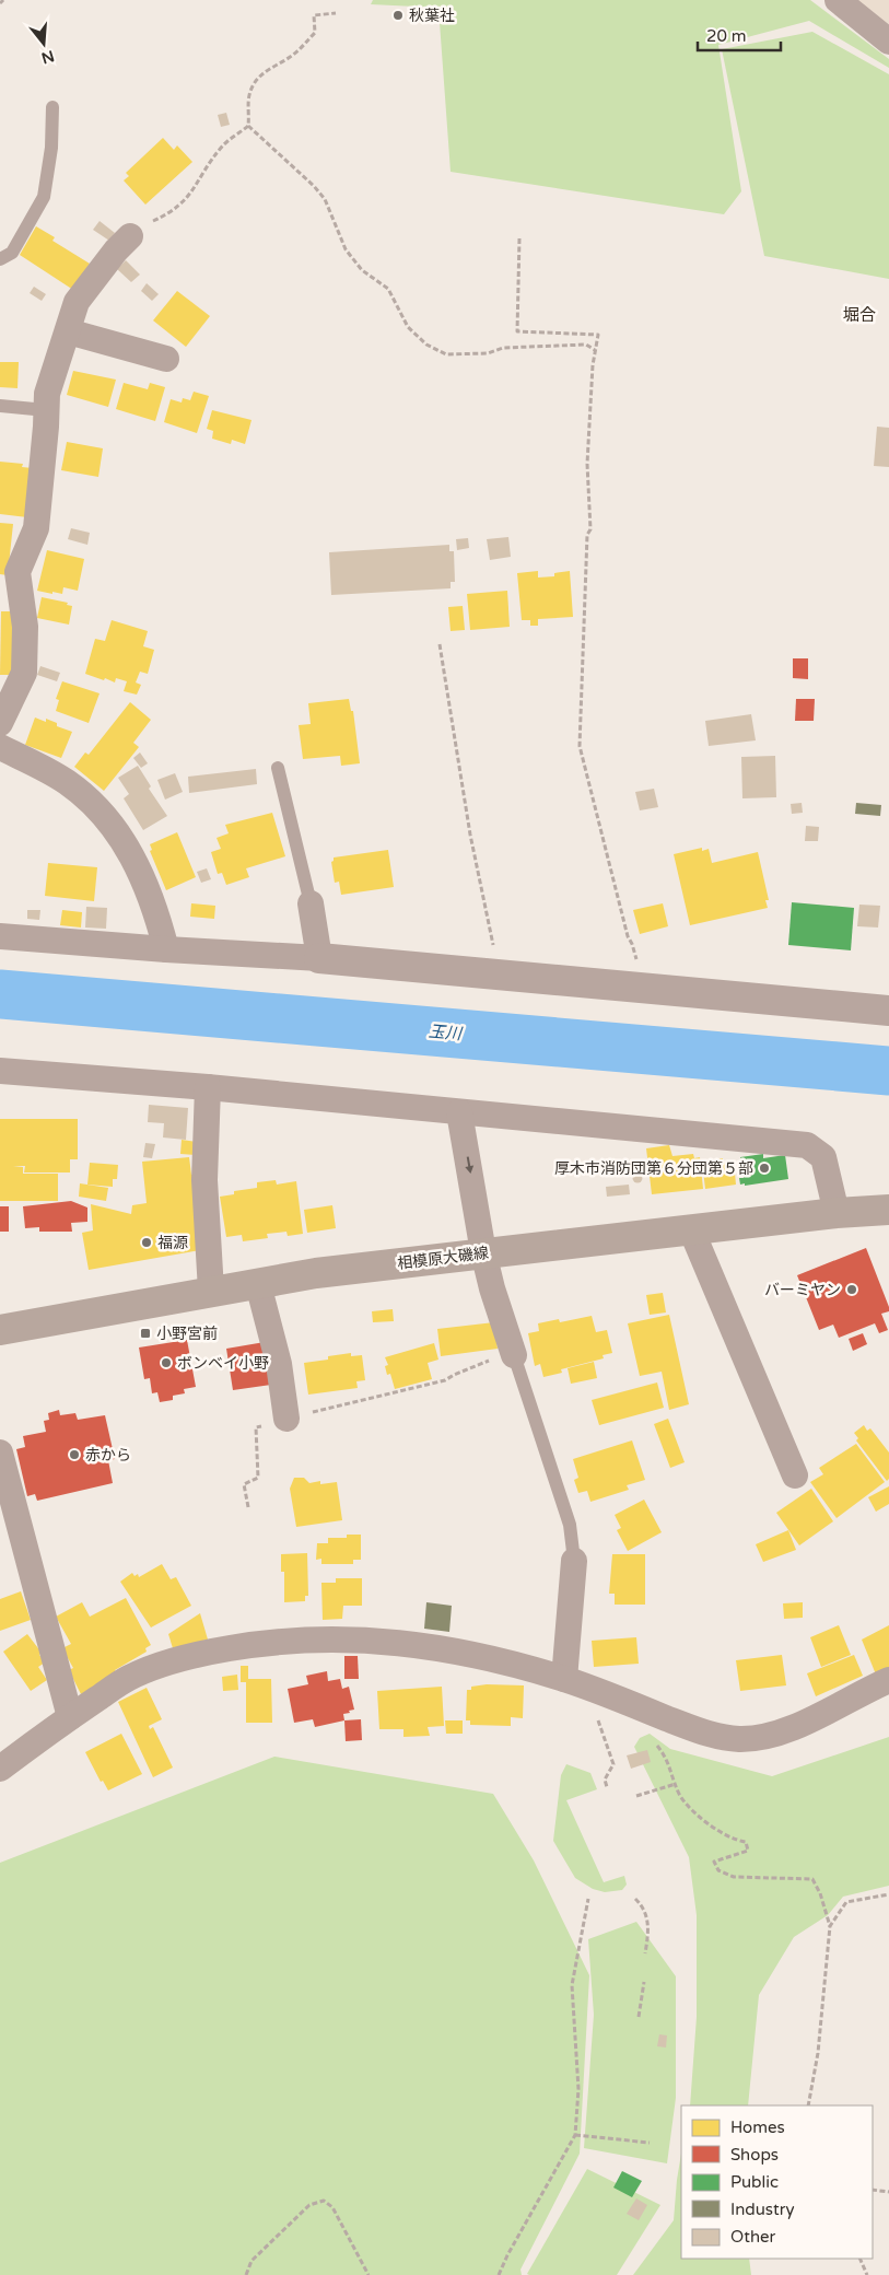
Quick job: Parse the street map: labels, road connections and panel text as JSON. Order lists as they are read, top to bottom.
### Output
{
  "streets": {
    "main road": ["相模原大磯線"]
  },
  "districts": ["堀合"],
  "water": ["玉川"],
  "places": {
    "other": [
      "秋葉社",
      "厚木市消防団第６分団第５部",
      "福源",
      "バーミヤン",
      "ボンベイ小野",
      "赤から"
    ],
    "transit": ["小野宮前"]
  },
  "legend": [
    "Homes",
    "Shops",
    "Public",
    "Industry",
    "Other"
  ],
  "scale_bar": "20 m",
  "north": "bottom"
}
